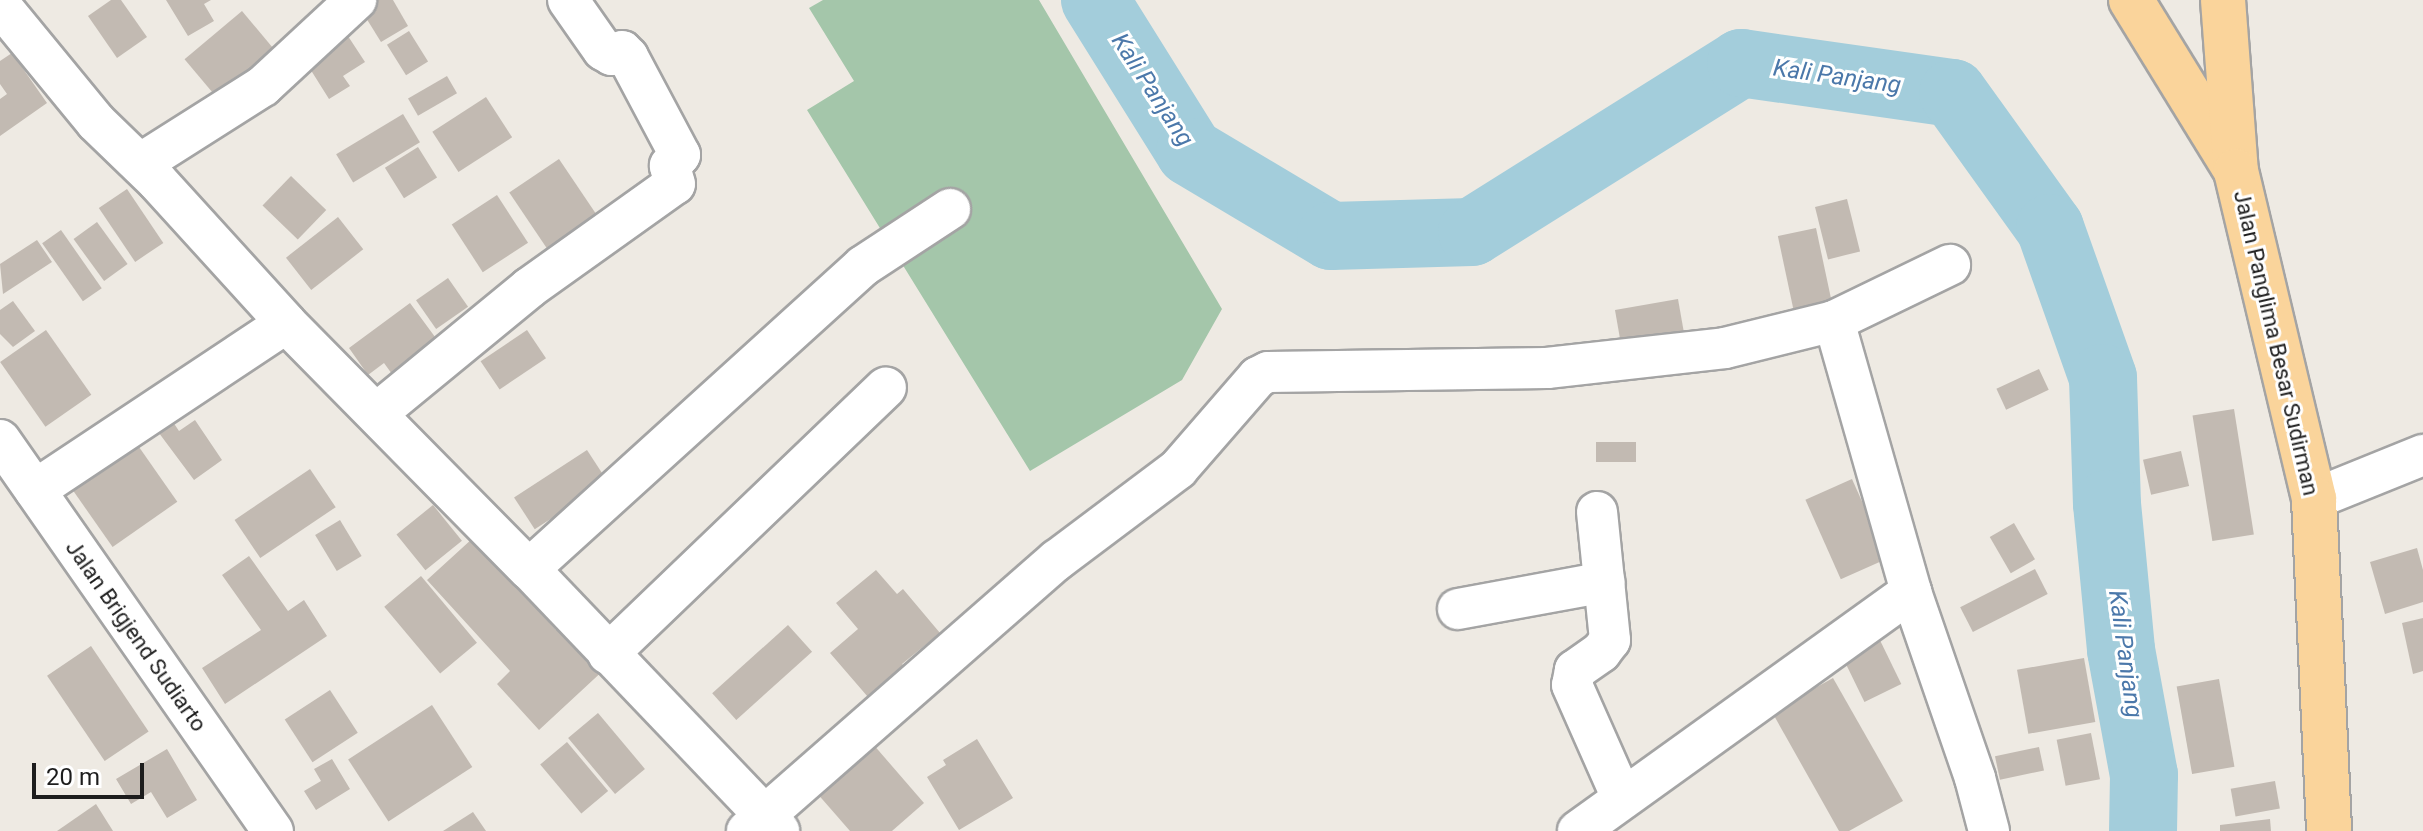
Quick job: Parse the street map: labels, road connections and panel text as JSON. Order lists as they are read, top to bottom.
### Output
{
  "streets": {
    "main road": ["Jalan Panglima Besar Sudirman"],
    "street": ["Jalan Brigjend Sudiarto"]
  },
  "water": ["Kali Panjang"],
  "scale_bar": "20 m"
}
